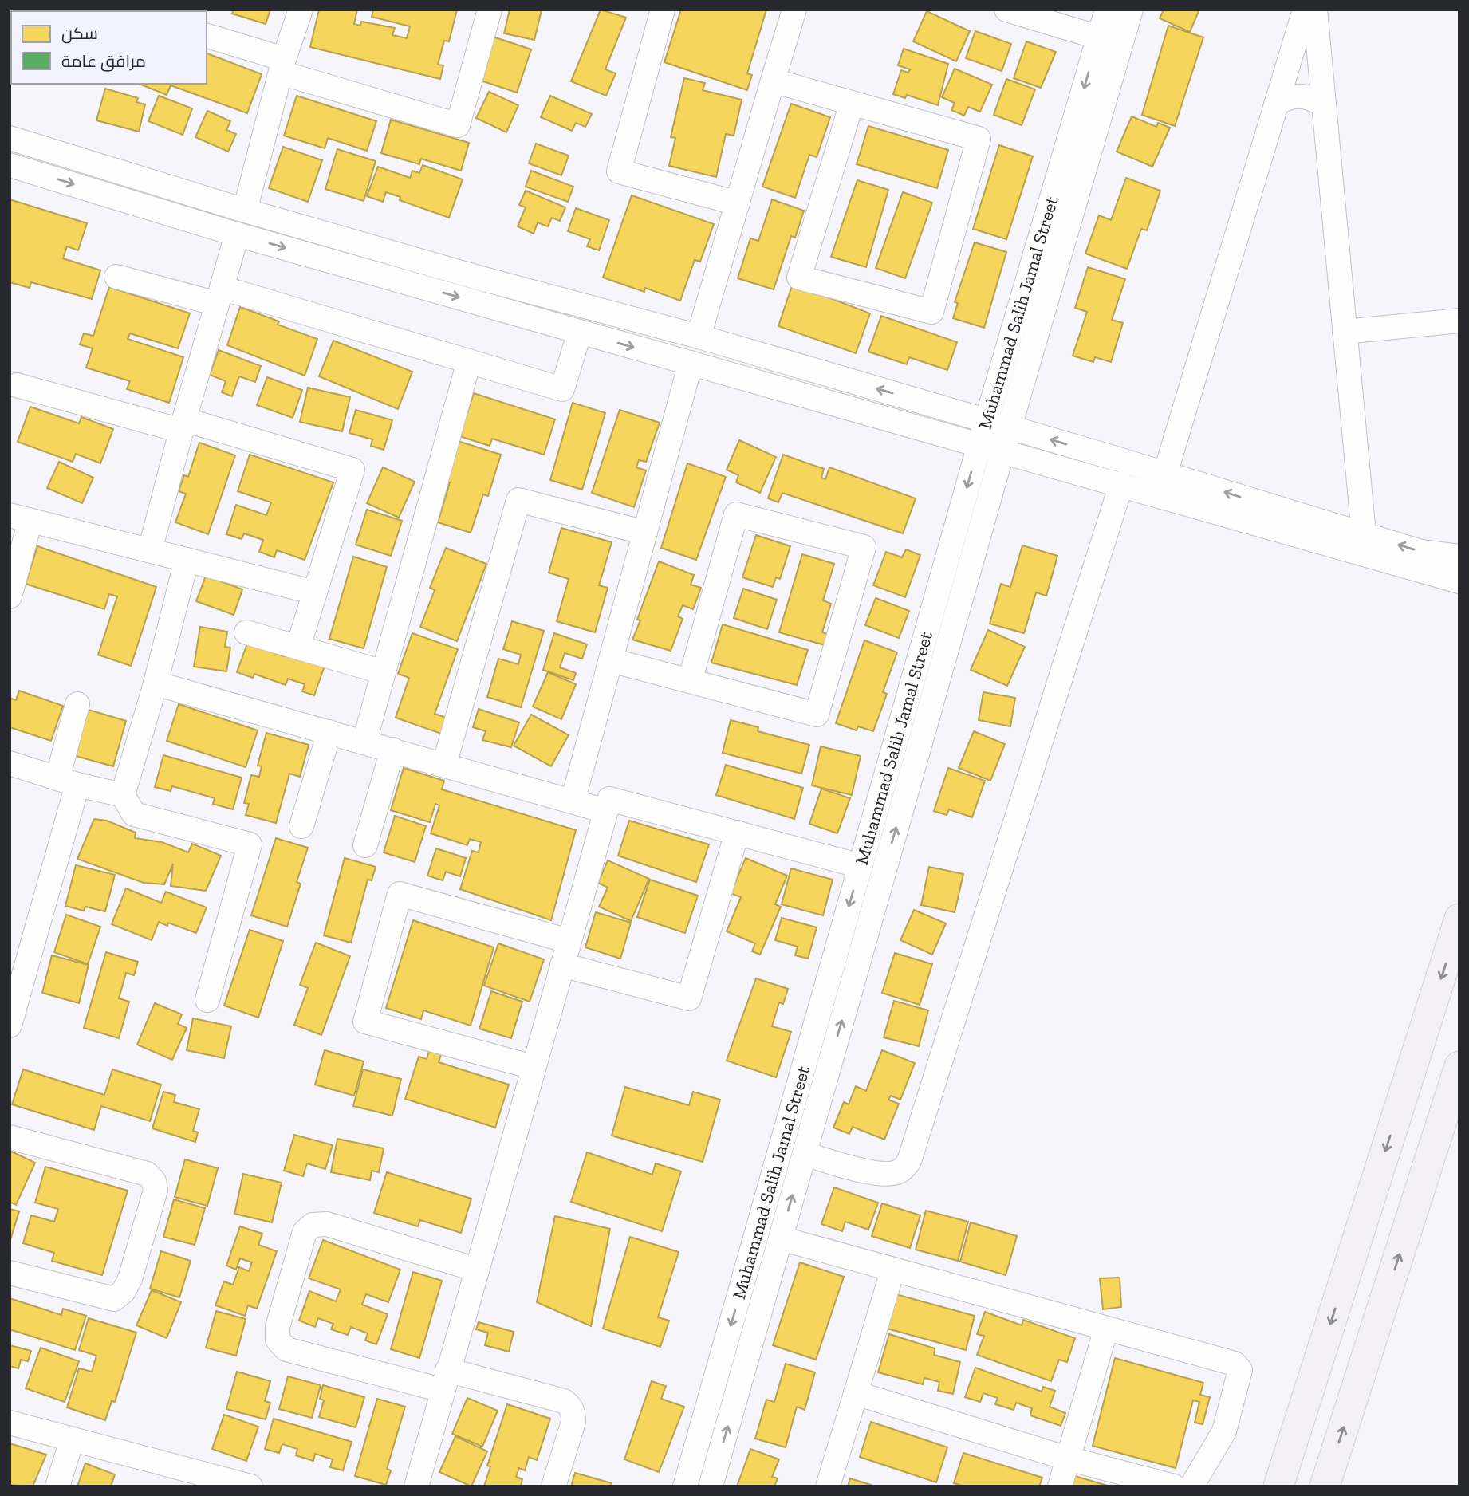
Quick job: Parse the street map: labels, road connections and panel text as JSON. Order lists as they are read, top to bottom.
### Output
{
  "streets": {
    "street": ["Muhammad Salih Jamal Street"]
  },
  "legend": ["سكن", "مرافق عامة"]
}
